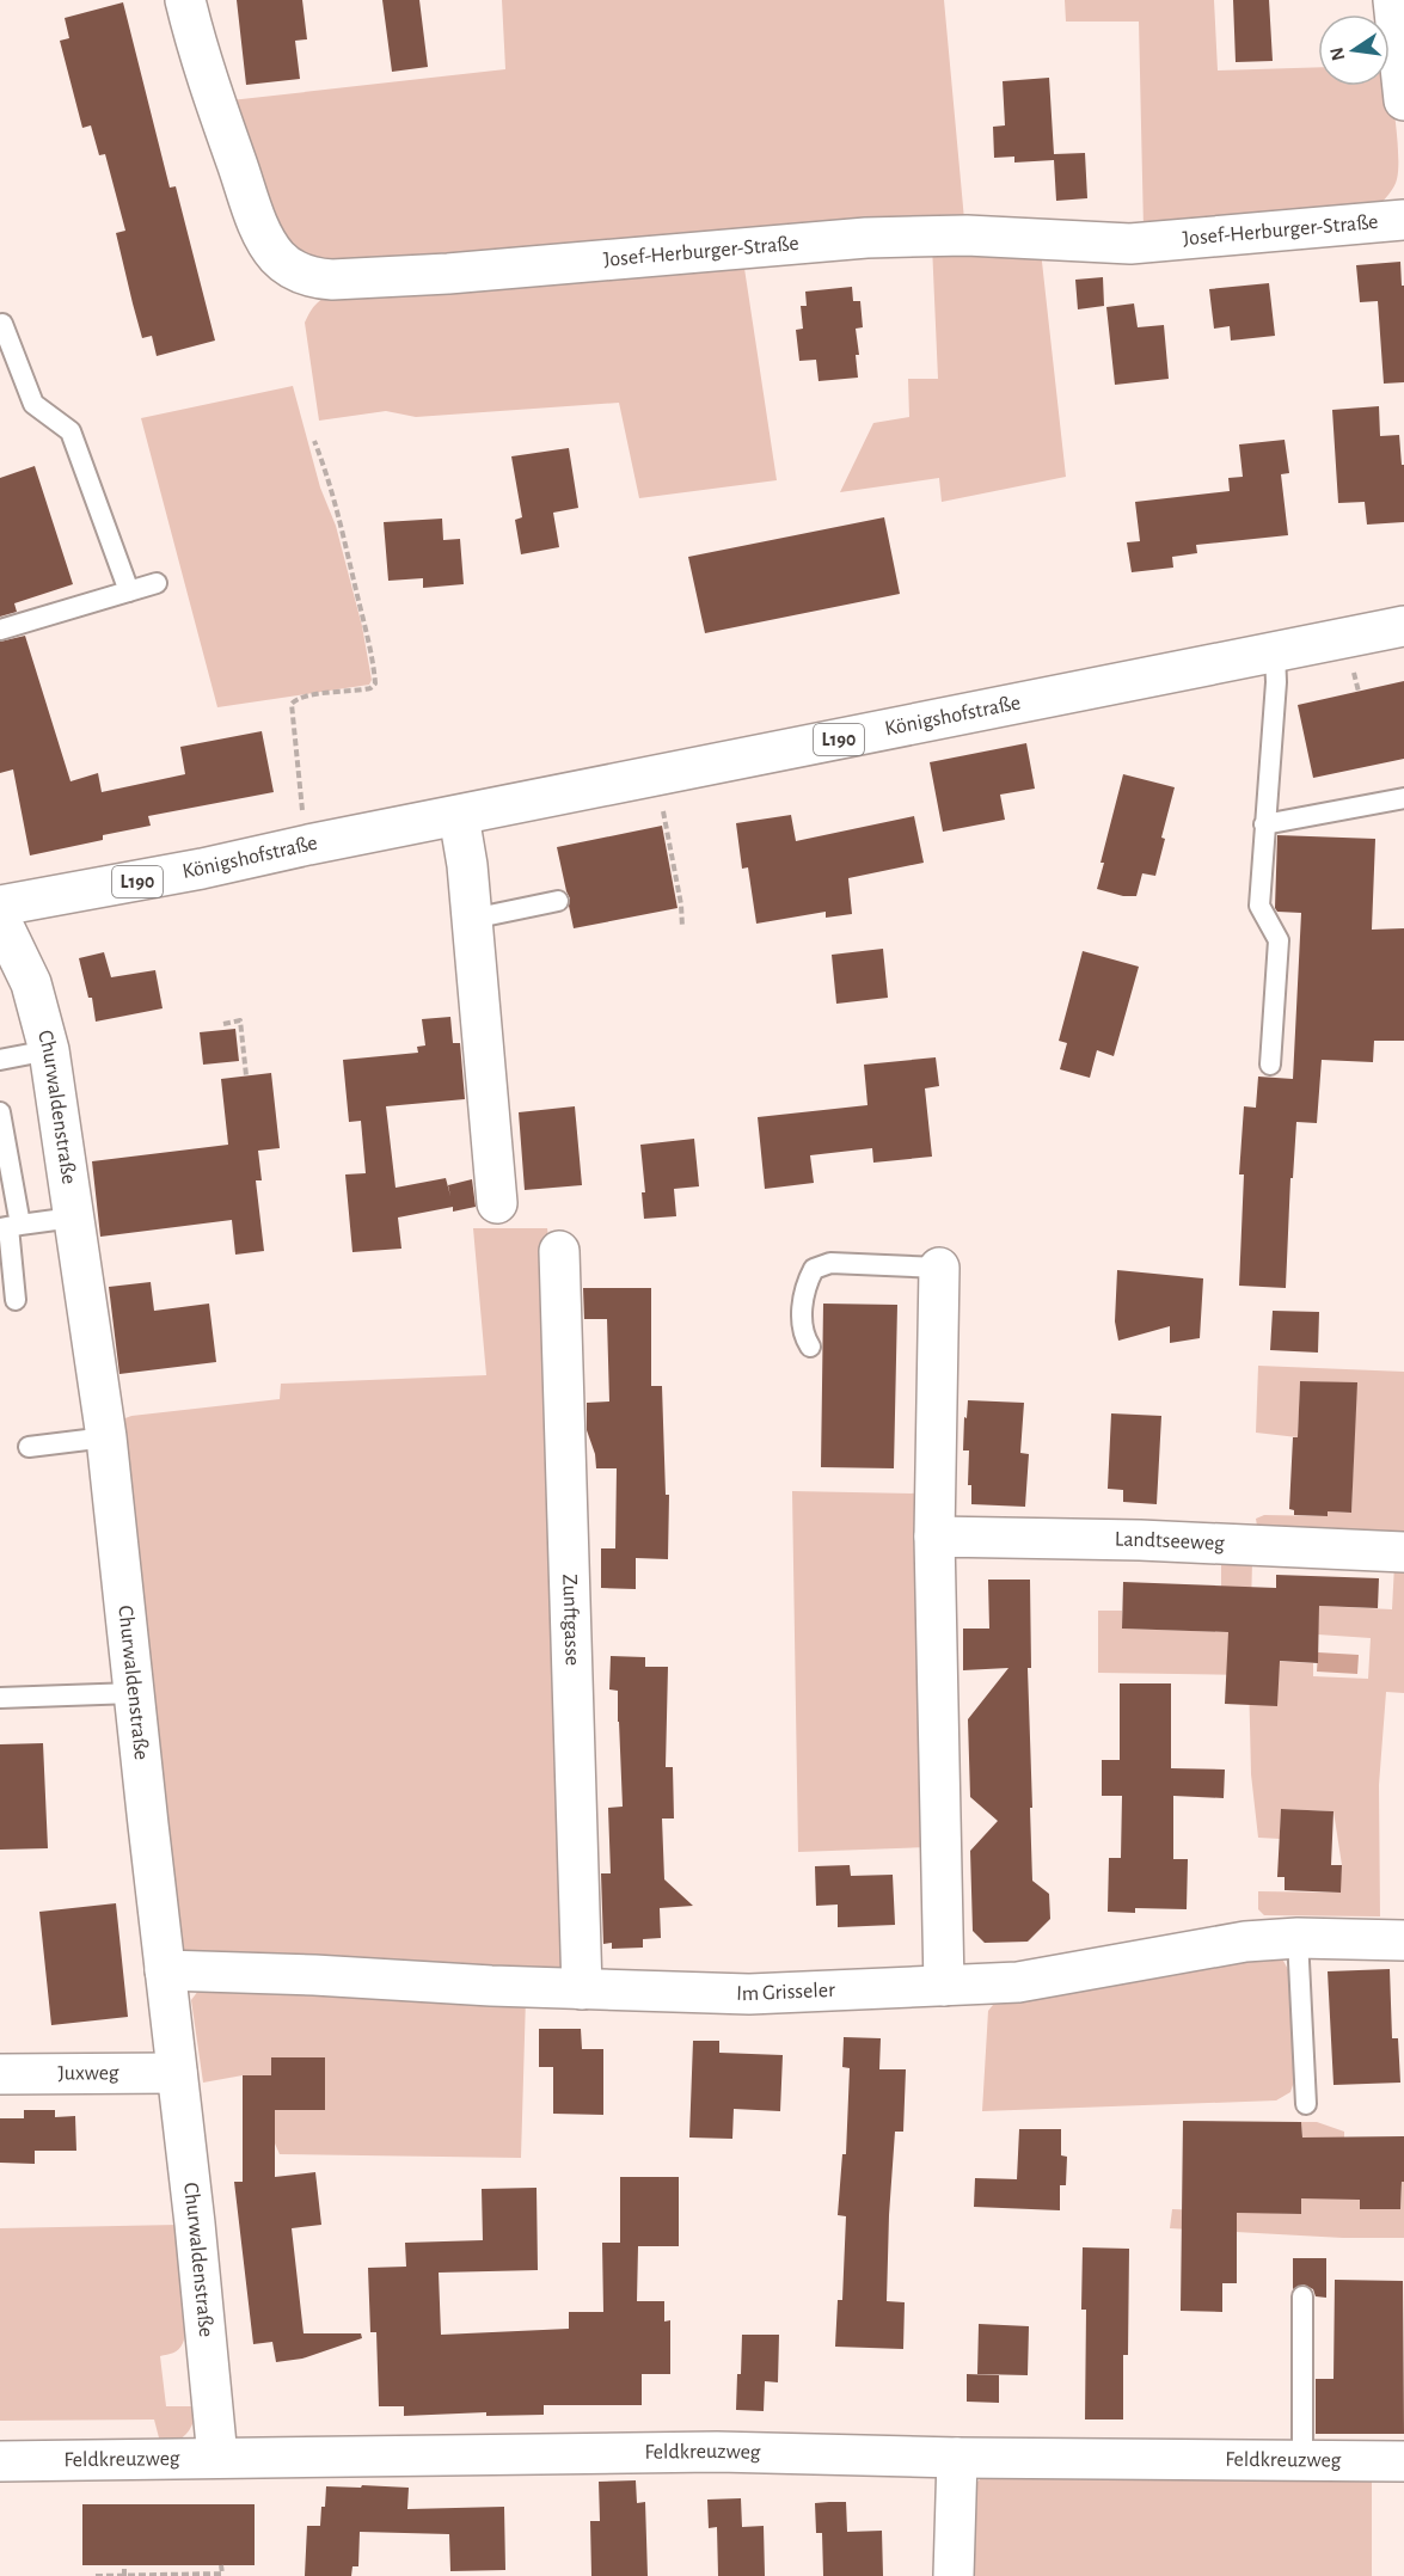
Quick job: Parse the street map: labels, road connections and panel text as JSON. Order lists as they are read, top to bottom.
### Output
{
  "streets": {
    "street": [
      "Josef-Herburger-Straße",
      "Königshofstraße",
      "L190",
      "Churwaldenstraße",
      "Landtseeweg",
      "Zunftgasse",
      "Im Grisseler",
      "Juxweg",
      "Feldkreuzweg"
    ]
  },
  "crossings": [
    ["Churwaldenstraße", "Im Grisseler"],
    ["Churwaldenstraße", "Juxweg"],
    ["Churwaldenstraße", "Feldkreuzweg"],
    ["Zunftgasse", "Im Grisseler"]
  ],
  "north": "left"
}
